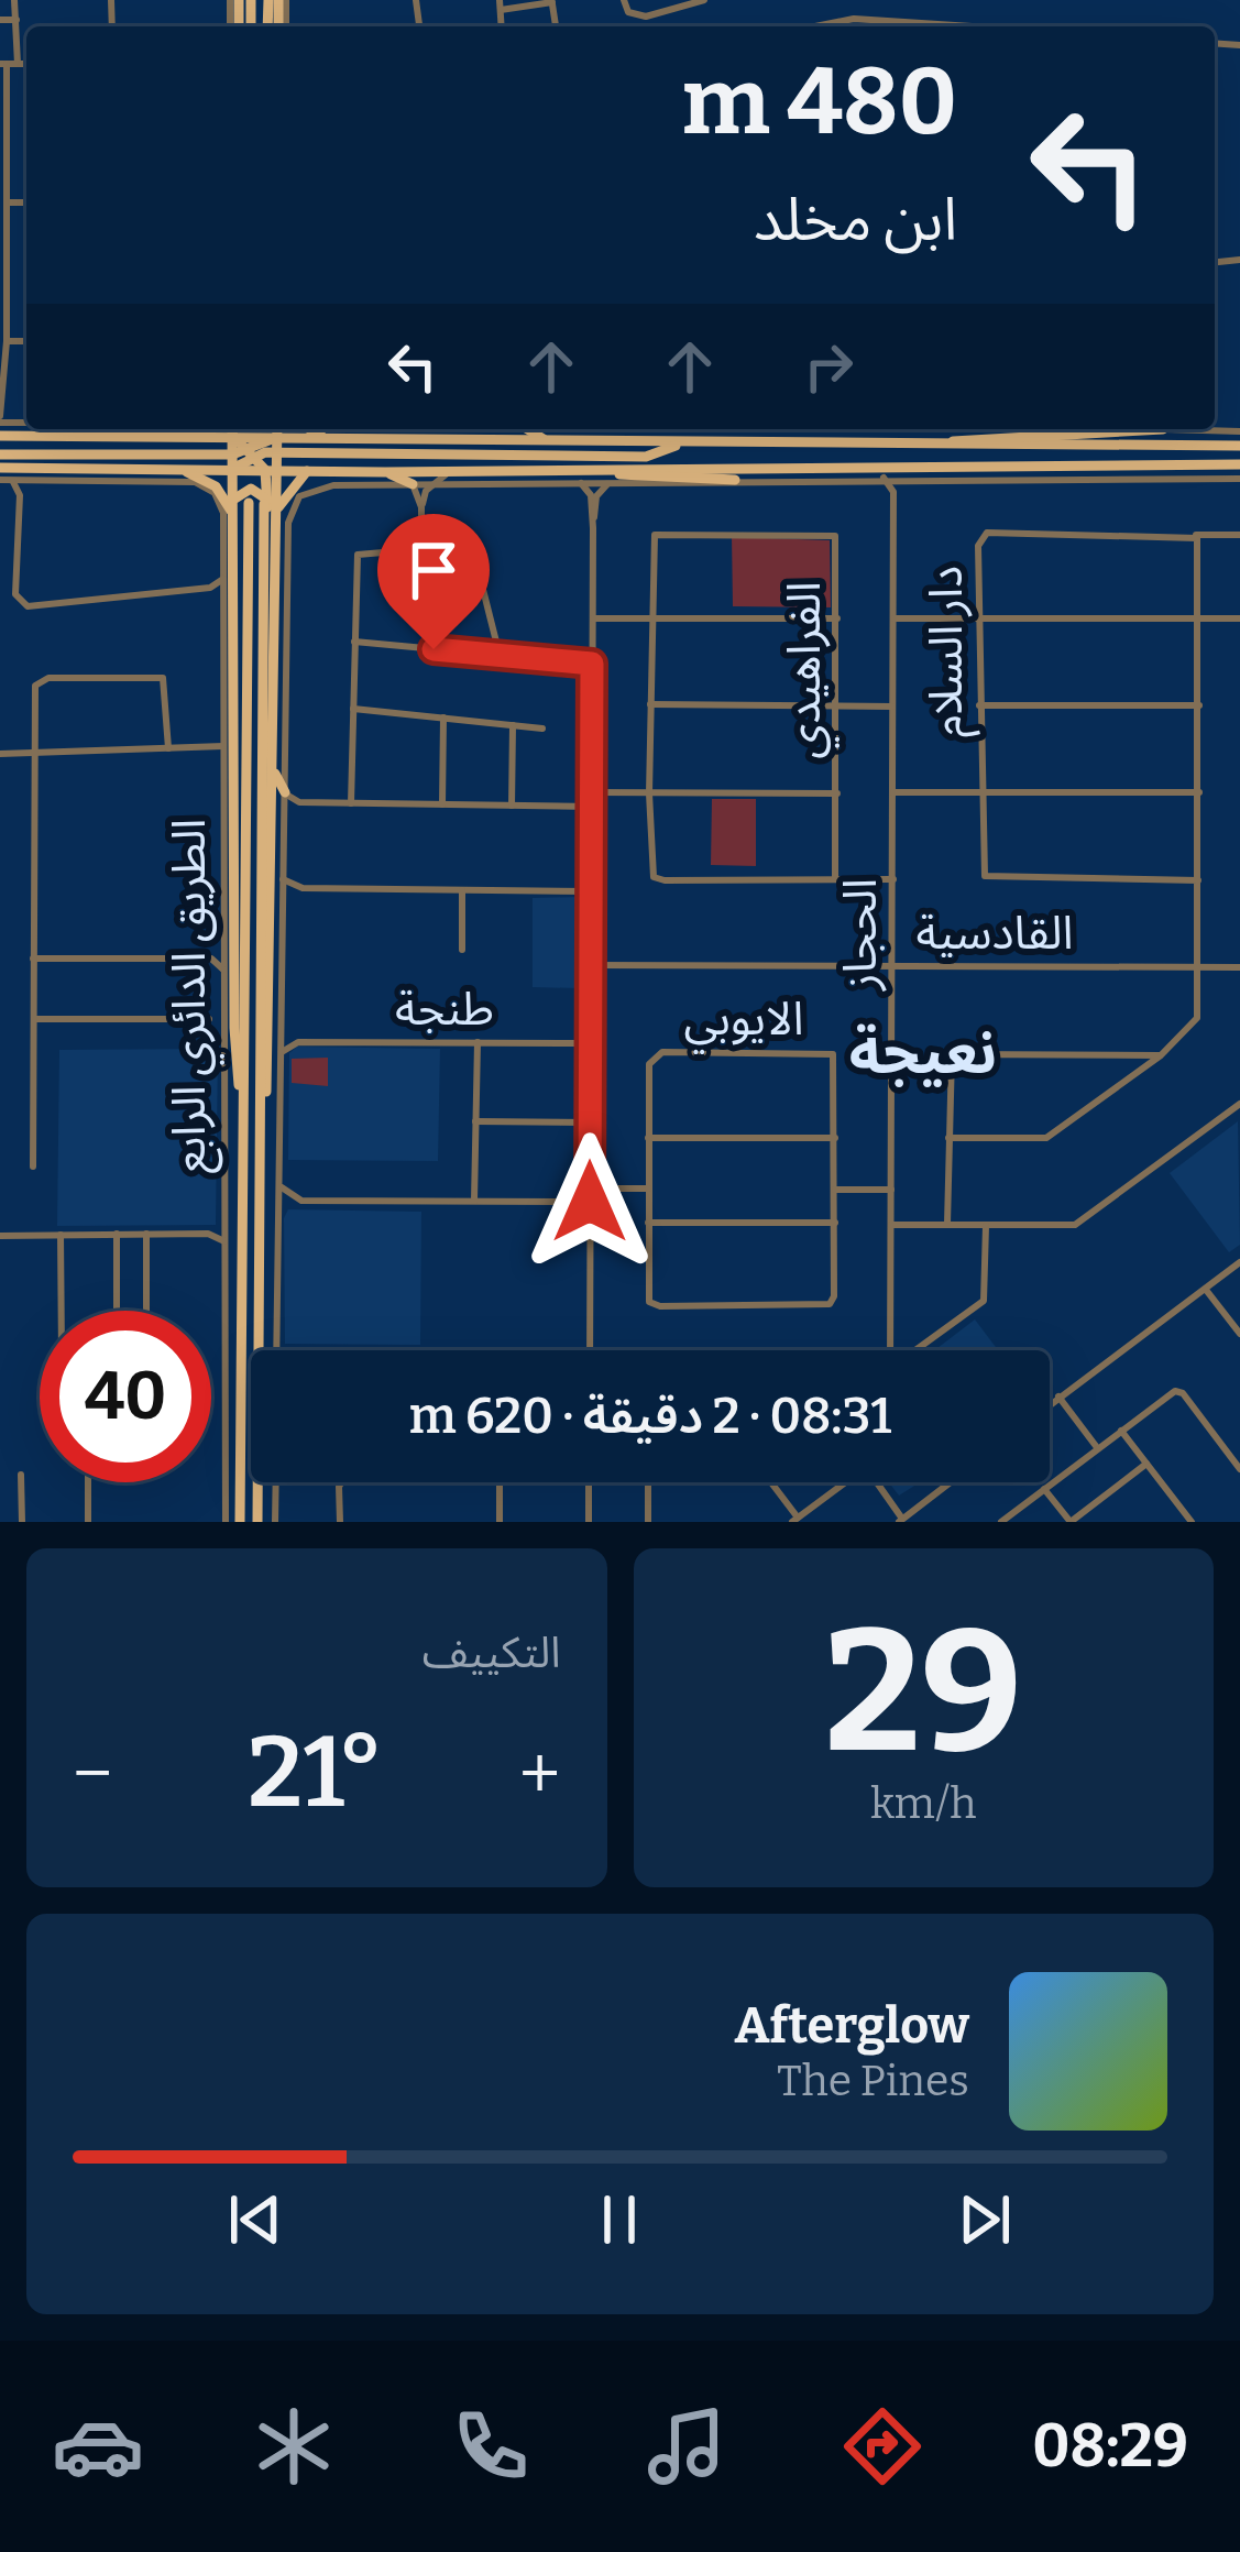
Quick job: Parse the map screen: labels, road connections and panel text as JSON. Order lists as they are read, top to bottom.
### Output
{
  "streets": {
    "main road": ["الطريق الدائري الرابع"],
    "street": [
      "دار السلام",
      "الفراهيدي",
      "القادسية",
      "الحجاز",
      "طنجة",
      "الايوبي"
    ]
  },
  "crossings": [
    ["الفراهيدي", "الحجاز"],
    ["القادسية", "الحجاز"]
  ],
  "districts": ["نعيجة"],
  "page": {
    "turn": ["480 m", "ابن مخلد"],
    "limit": "40",
    "trip": "08:31 · 2 دقيقة · 620 m",
    "tile": [
      ["29", "km/h"],
      "التكييف"
    ],
    "heat": ["−", "21°", "+"],
    "song": ["Afterglow", "The Pines"],
    "tabs": "08:29"
  }
}
